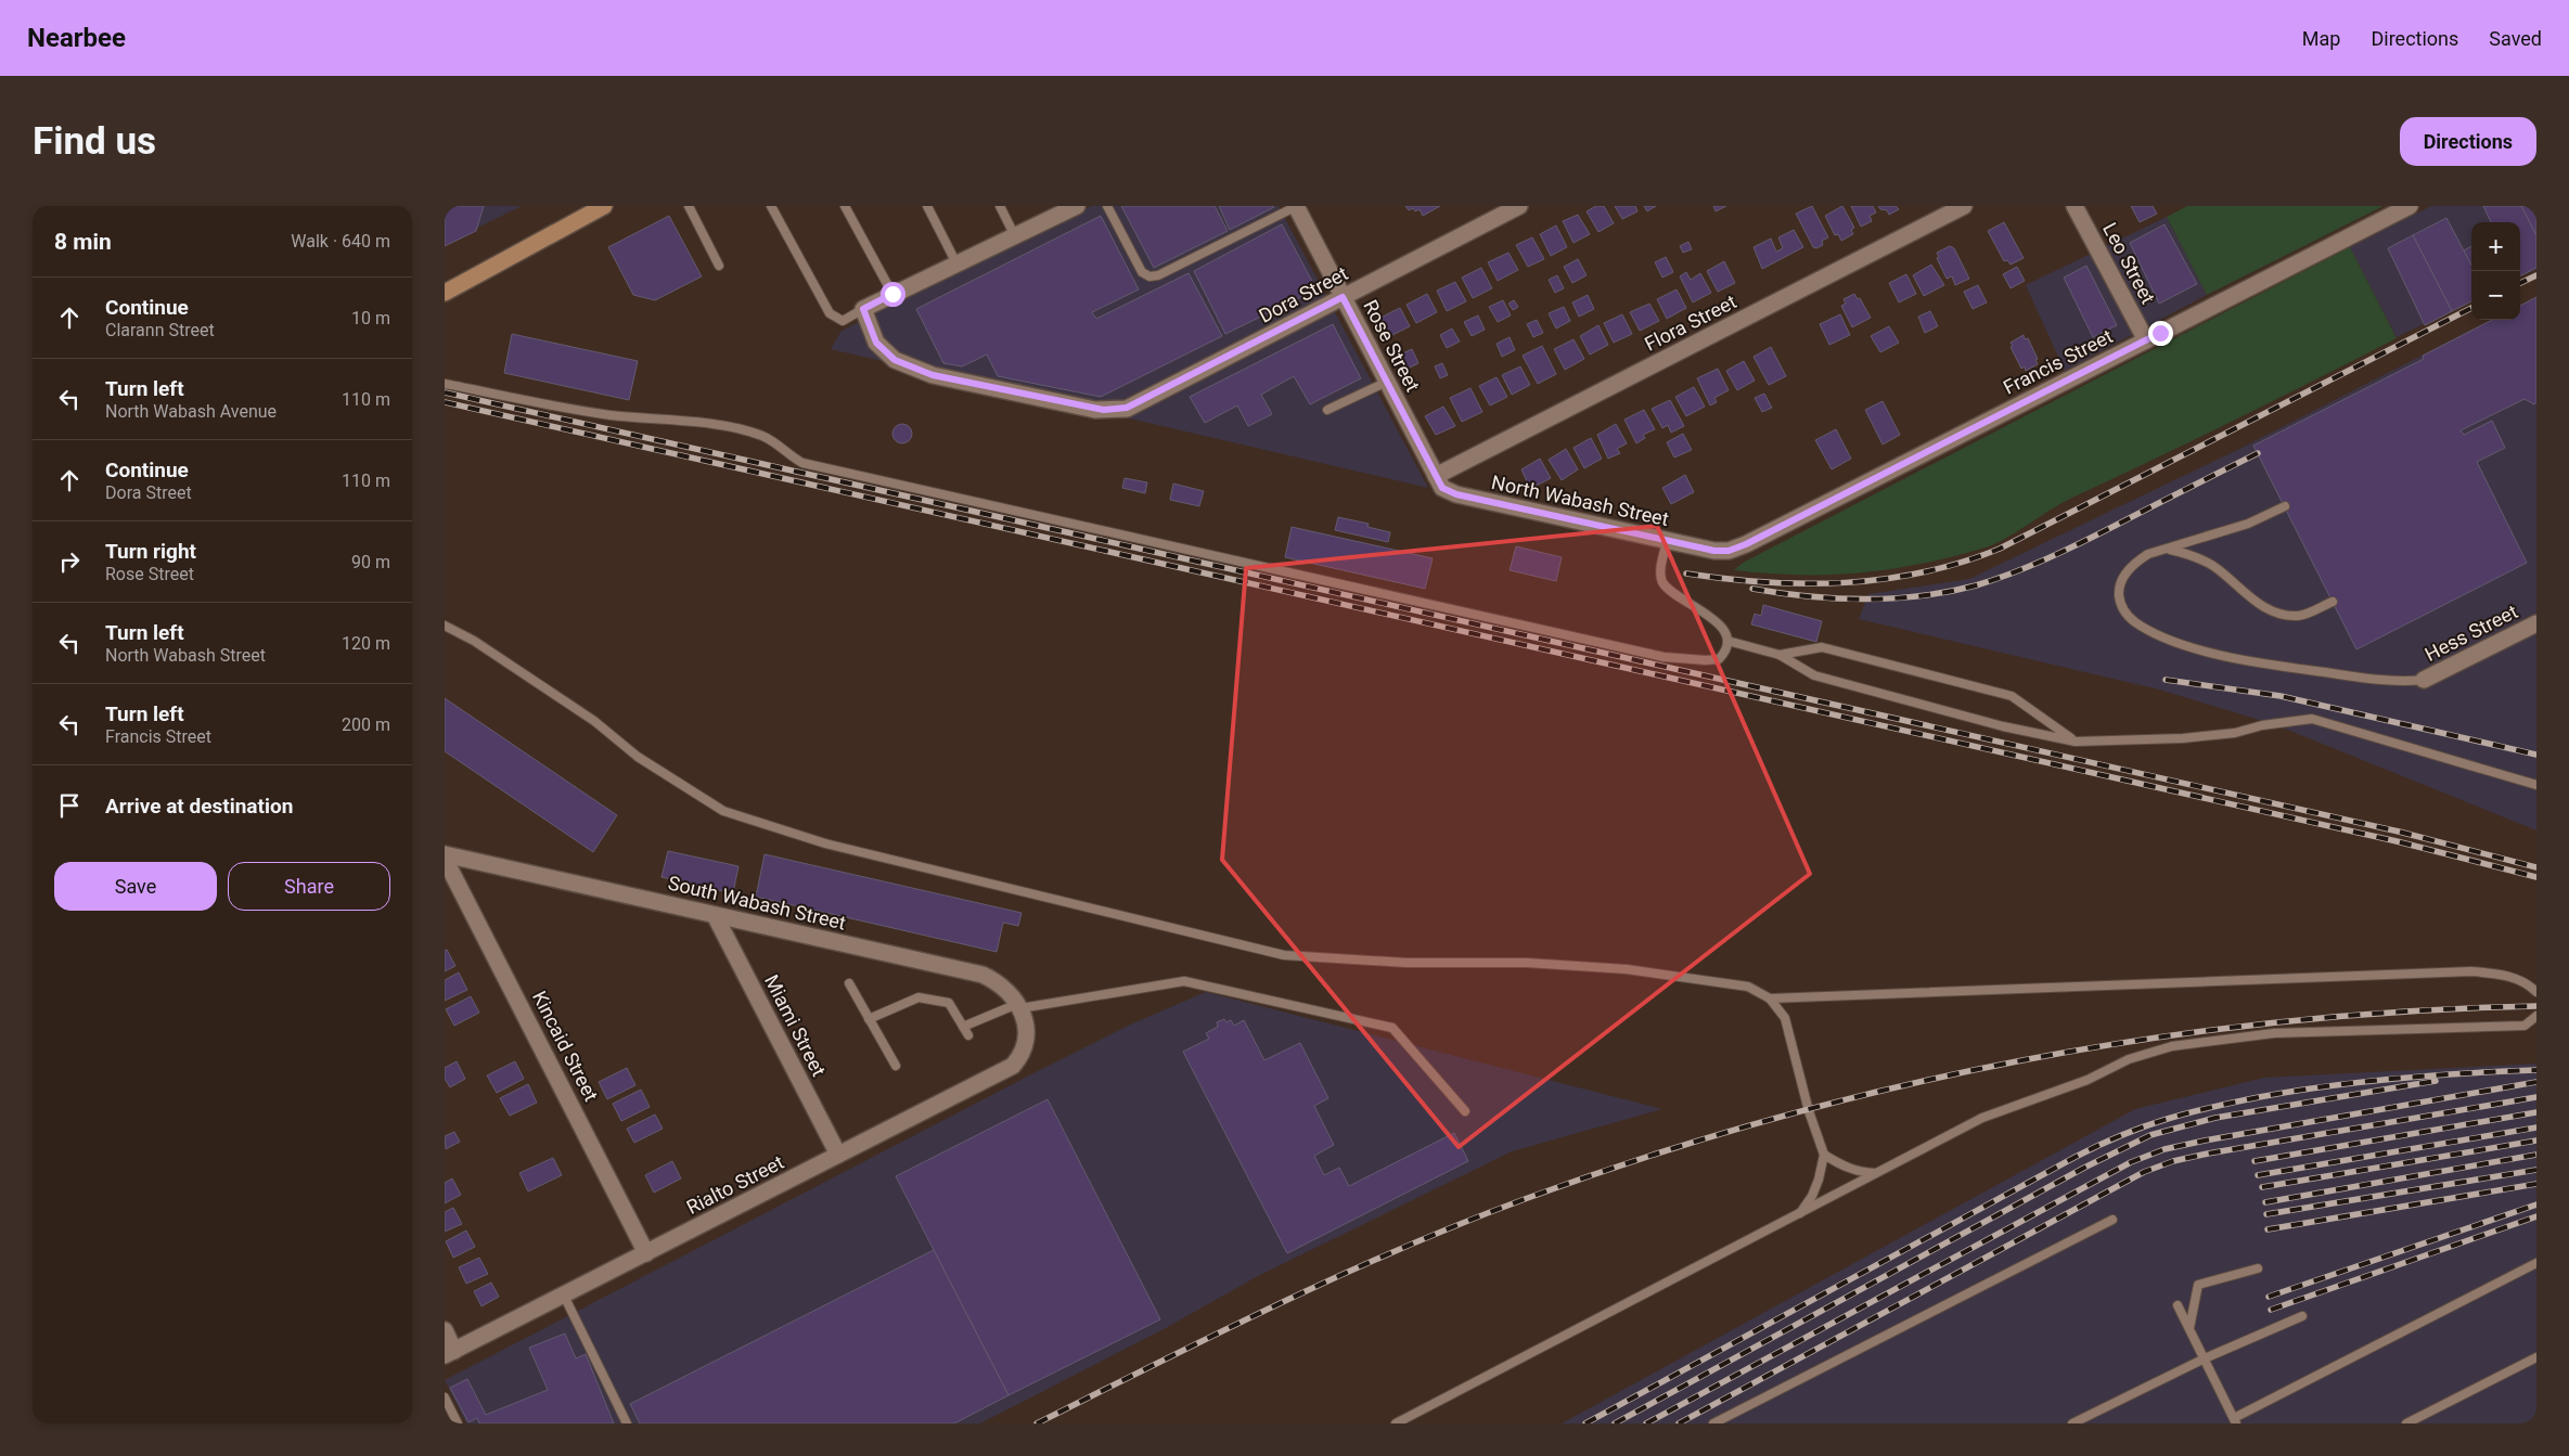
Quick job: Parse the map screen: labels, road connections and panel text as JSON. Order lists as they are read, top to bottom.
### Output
{
  "streets": {
    "street": [
      "Leo Street",
      "Dora Street",
      "Flora Street",
      "Rose Street",
      "Francis Street",
      "North Wabash Street",
      "Hess Street",
      "South Wabash Street",
      "Miami Street",
      "Kincaid Street",
      "Rialto Street"
    ]
  },
  "crossings": [
    ["Leo Street", "Francis Street"],
    ["Dora Street", "Rose Street"],
    ["Flora Street", "Rose Street"],
    ["Flora Street", "North Wabash Street"],
    ["Rose Street", "North Wabash Street"],
    ["Francis Street", "North Wabash Street"],
    ["South Wabash Street", "Miami Street"],
    ["South Wabash Street", "Rialto Street"],
    ["Miami Street", "Rialto Street"],
    ["Kincaid Street", "Rialto Street"]
  ],
  "page": {
    "header": "Nearbee",
    "nav": ["Map", "Directions", "Saved"],
    "buttons": [
      "Directions",
      ["Save", "Share"]
    ],
    "title": "Find us",
    "heading": ["8 min", "Walk · 640 m"],
    "map_buttons": ["+", "−"],
    "list": [
      ["Continue", "Clarann Street", "10 m"],
      ["Turn left", "North Wabash Avenue", "110 m"],
      ["Continue", "Dora Street", "110 m"],
      ["Turn right", "Rose Street", "90 m"],
      ["Turn left", "North Wabash Street", "120 m"],
      ["Turn left", "Francis Street", "200 m"],
      "Arrive at destination"
    ]
  }
}
